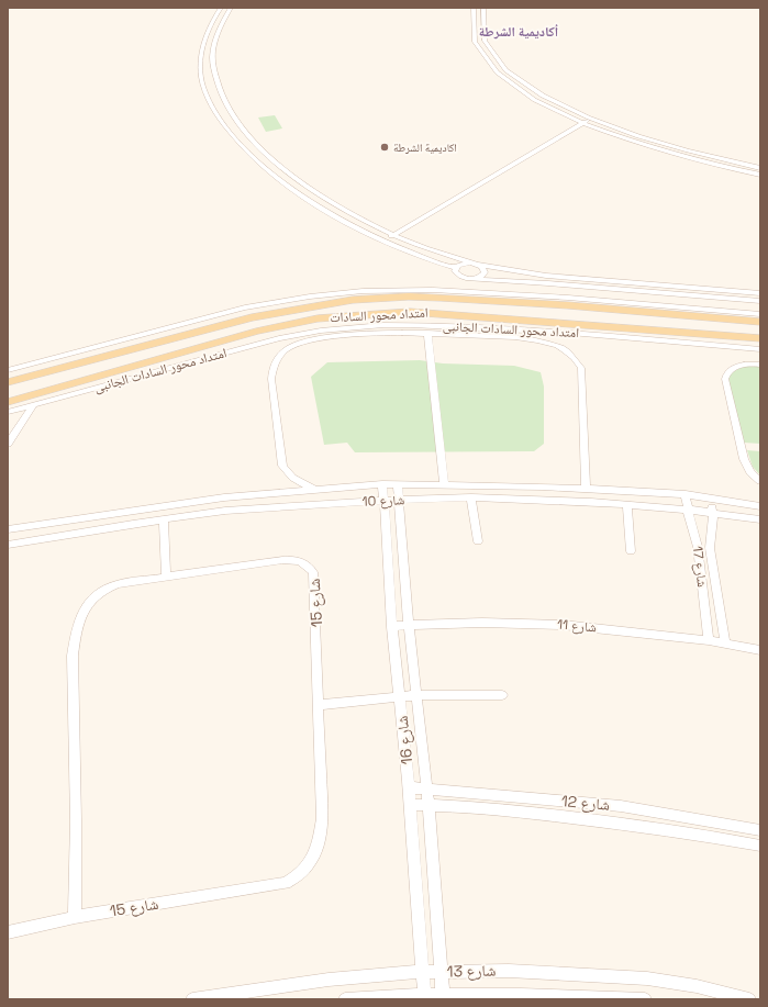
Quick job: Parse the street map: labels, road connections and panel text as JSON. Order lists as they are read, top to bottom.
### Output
{
  "streets": {
    "main road": ["امتداد محور السادات"],
    "street": [
      "امتداد محور السادات الجانبى",
      "شارع 10",
      "شارع 17",
      "شارع 15",
      "شارع 11",
      "شارع 16",
      "شارع 12",
      "شارع 13"
    ]
  },
  "crossings": [
    ["امتداد محور السادات", "امتداد محور السادات الجانبى"],
    ["شارع 10", "شارع 17"],
    ["شارع 10", "شارع 16"],
    ["شارع 17", "شارع 11"],
    ["شارع 11", "شارع 16"],
    ["شارع 16", "شارع 12"],
    ["شارع 16", "شارع 13"]
  ],
  "districts": ["أكاديمية الشرطة"],
  "places": ["اكاديمية الشرطة"]
}
